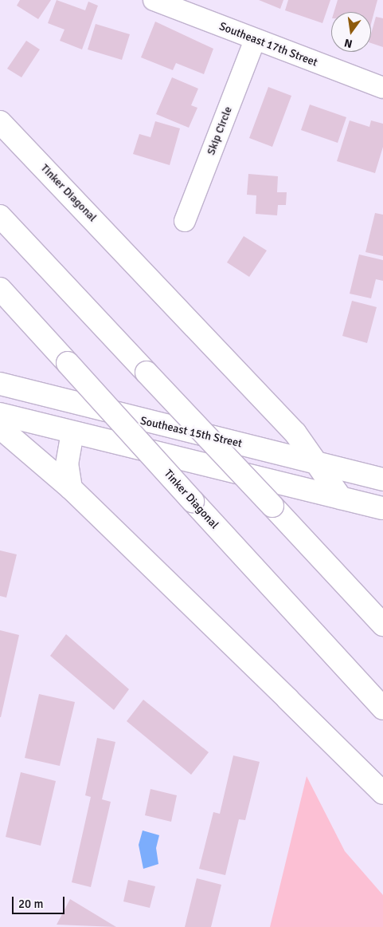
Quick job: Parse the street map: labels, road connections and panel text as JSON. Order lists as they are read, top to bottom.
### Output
{
  "streets": {
    "main road": ["Tinker Diagonal", "Southeast 15th Street"],
    "street": ["Southeast 17th Street", "Skip Circle"]
  },
  "crossings": [
    ["Southeast 17th Street", "Skip Circle"],
    ["Tinker Diagonal", "Southeast 15th Street"]
  ],
  "scale_bar": "20 m",
  "north": "bottom"
}
